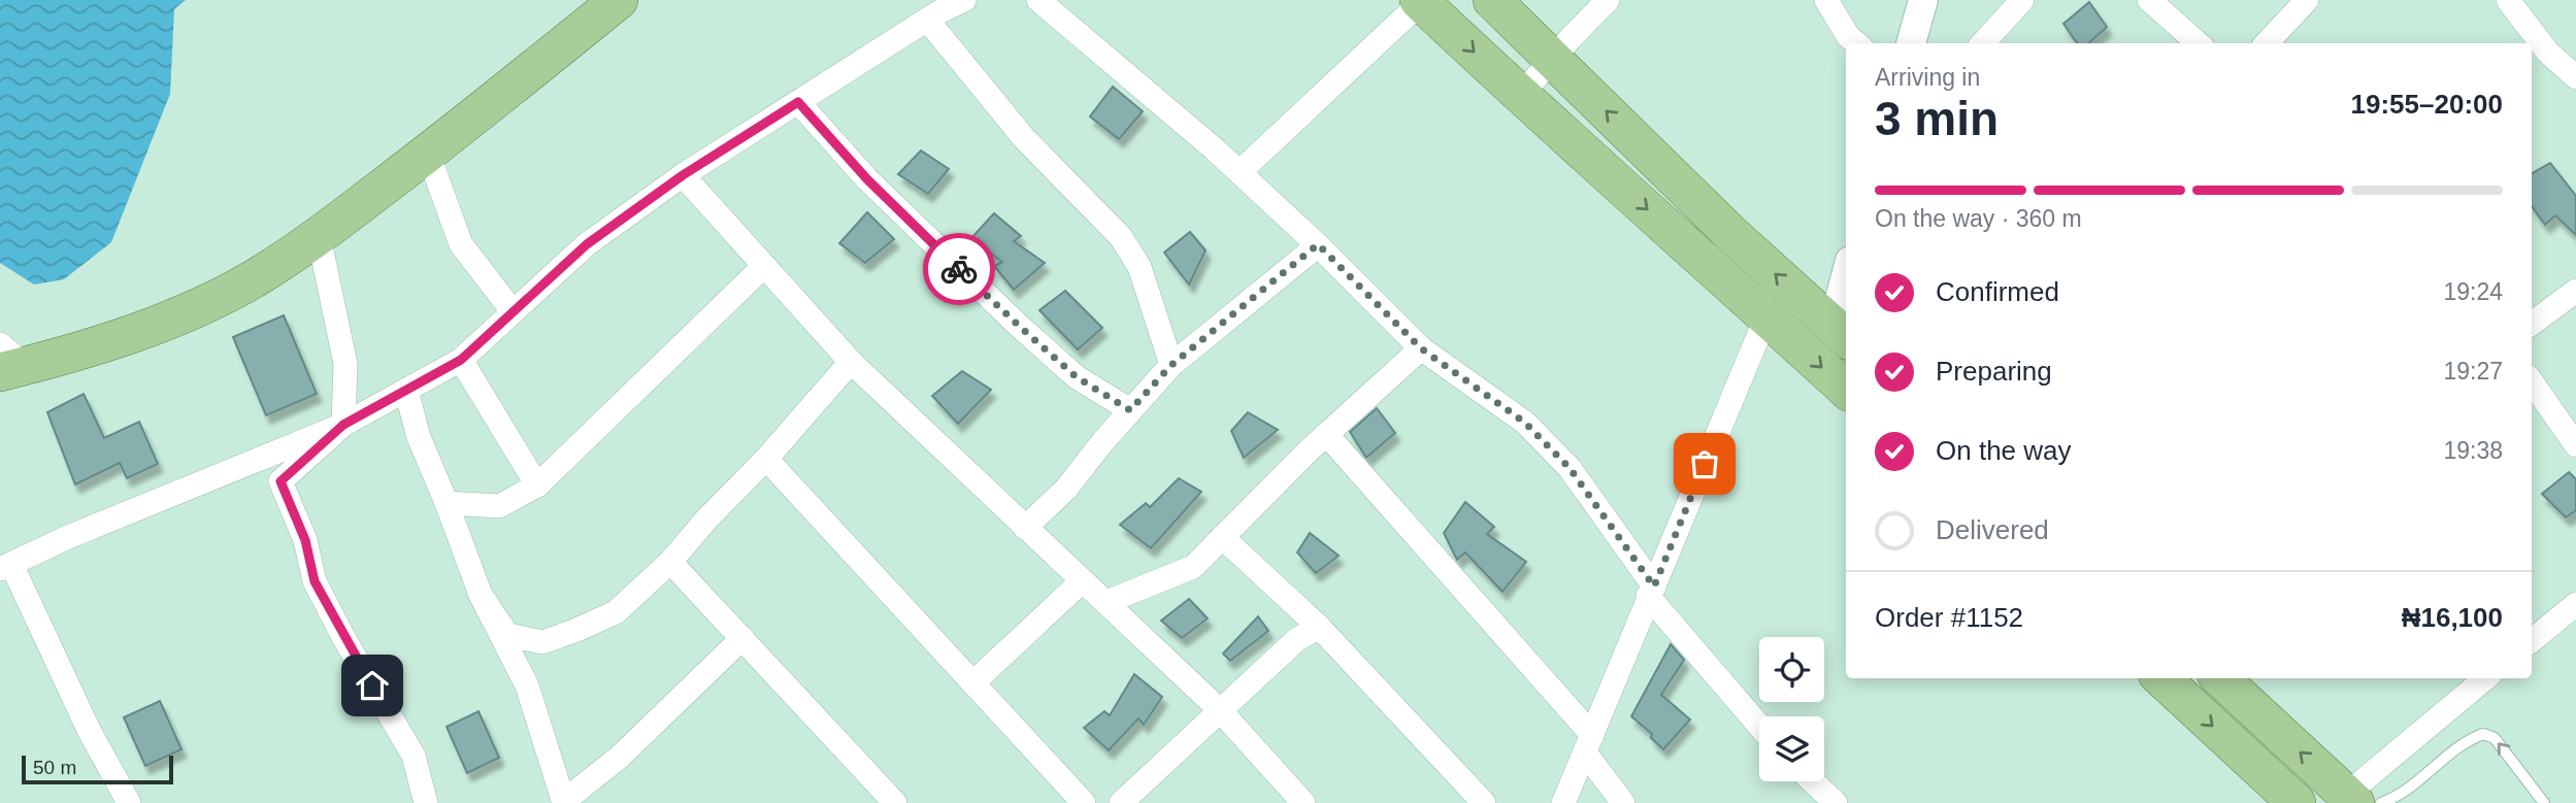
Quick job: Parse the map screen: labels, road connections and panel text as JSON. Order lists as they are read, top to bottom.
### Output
{
  "scale_bar": "50 m",
  "page": {
    "heading": ["3 min", "Arriving in", "19:55–20:00"],
    "panel": ["Order #1152", "₦16,100"],
    "bar": "On the way · 360 m",
    "list": [
      ["Confirmed", "19:24"],
      ["Preparing", "19:27"],
      ["On the way", "19:38"],
      "Delivered"
    ],
    "scale": "50 m"
  }
}
